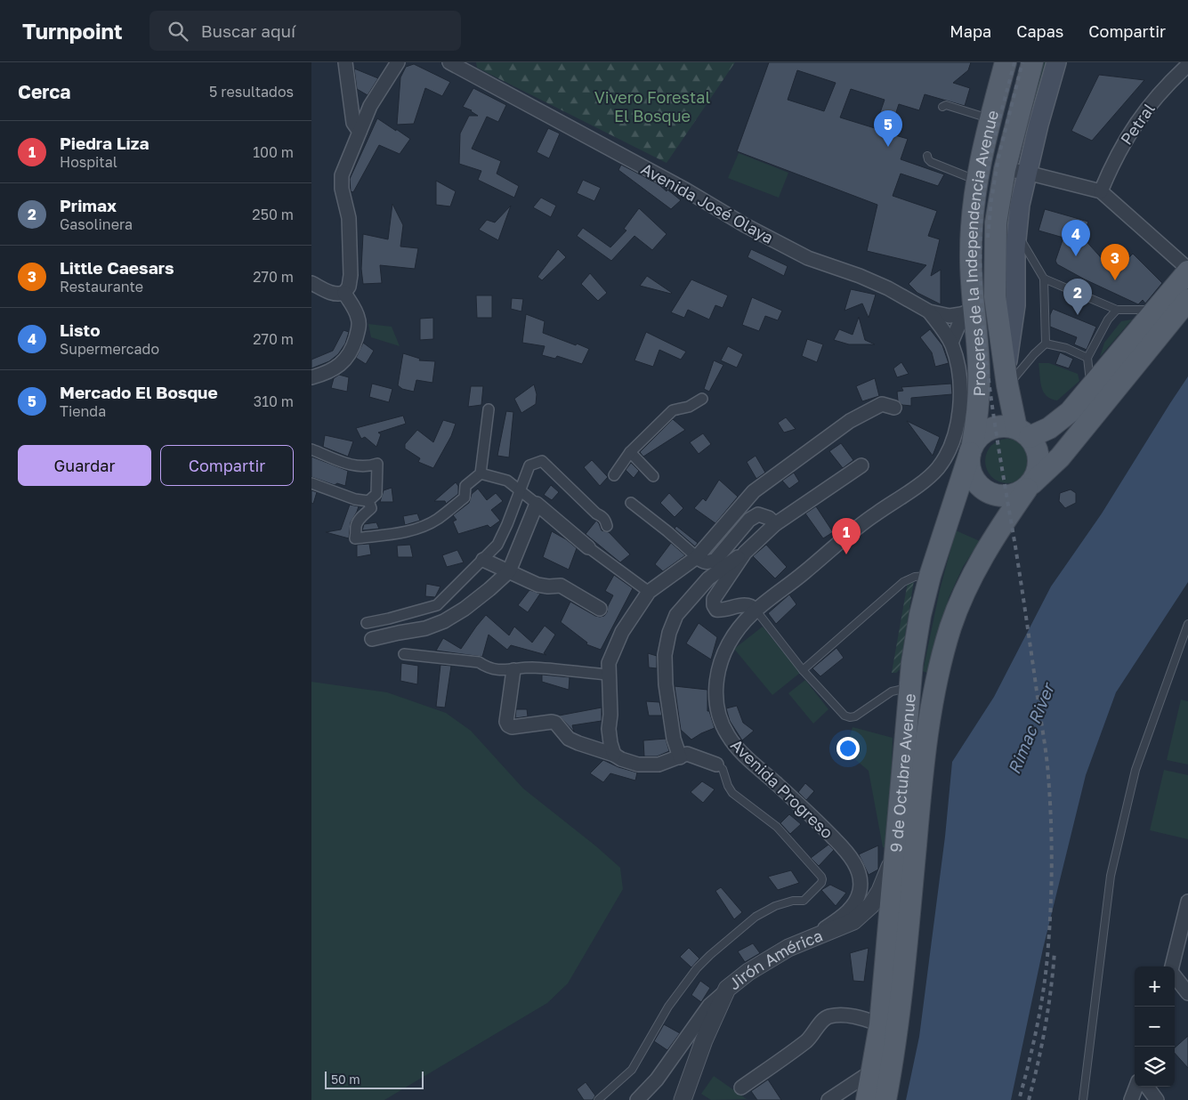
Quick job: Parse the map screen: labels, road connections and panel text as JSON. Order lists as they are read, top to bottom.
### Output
{
  "streets": {
    "main road": ["Proceres de la Independencia Avenue", "9 de Octubre Avenue"],
    "street": [
      "Petral",
      "Avenida José Olaya",
      "Avenida Progreso",
      "Jirón América"
    ]
  },
  "crossings": [
    ["Avenida José Olaya", "Proceres de la Independencia Avenue"],
    ["Avenida José Olaya", "Avenida Progreso"],
    ["Proceres de la Independencia Avenue", "9 de Octubre Avenue"],
    ["9 de Octubre Avenue", "Jirón América"],
    ["Avenida Progreso", "Jirón América"]
  ],
  "water": ["Rimac River"],
  "parks": ["Vivero Forestal El Bosque"],
  "scale_bar": "50 m",
  "page": {
    "header": "Turnpoint",
    "search": "Buscar aquí",
    "nav": ["Mapa", "Capas", "Compartir"],
    "heading": ["Cerca", "5 resultados"],
    "pins": [
      "5",
      "4",
      "3",
      "2",
      "1"
    ],
    "list": [
      {
        "mark": "1",
        "name": "Piedra Liza",
        "note": "Hospital",
        "value": "100 m"
      },
      {
        "mark": "2",
        "name": "Primax",
        "note": "Gasolinera",
        "value": "250 m"
      },
      {
        "mark": "3",
        "name": "Little Caesars",
        "note": "Restaurante",
        "value": "270 m"
      },
      {
        "mark": "4",
        "name": "Listo",
        "note": "Supermercado",
        "value": "270 m"
      },
      {
        "mark": "5",
        "name": "Mercado El Bosque",
        "note": "Tienda",
        "value": "310 m"
      }
    ],
    "buttons": ["Guardar", "Compartir"],
    "map_buttons": ["+", "−"],
    "scale": "50 m"
  }
}
